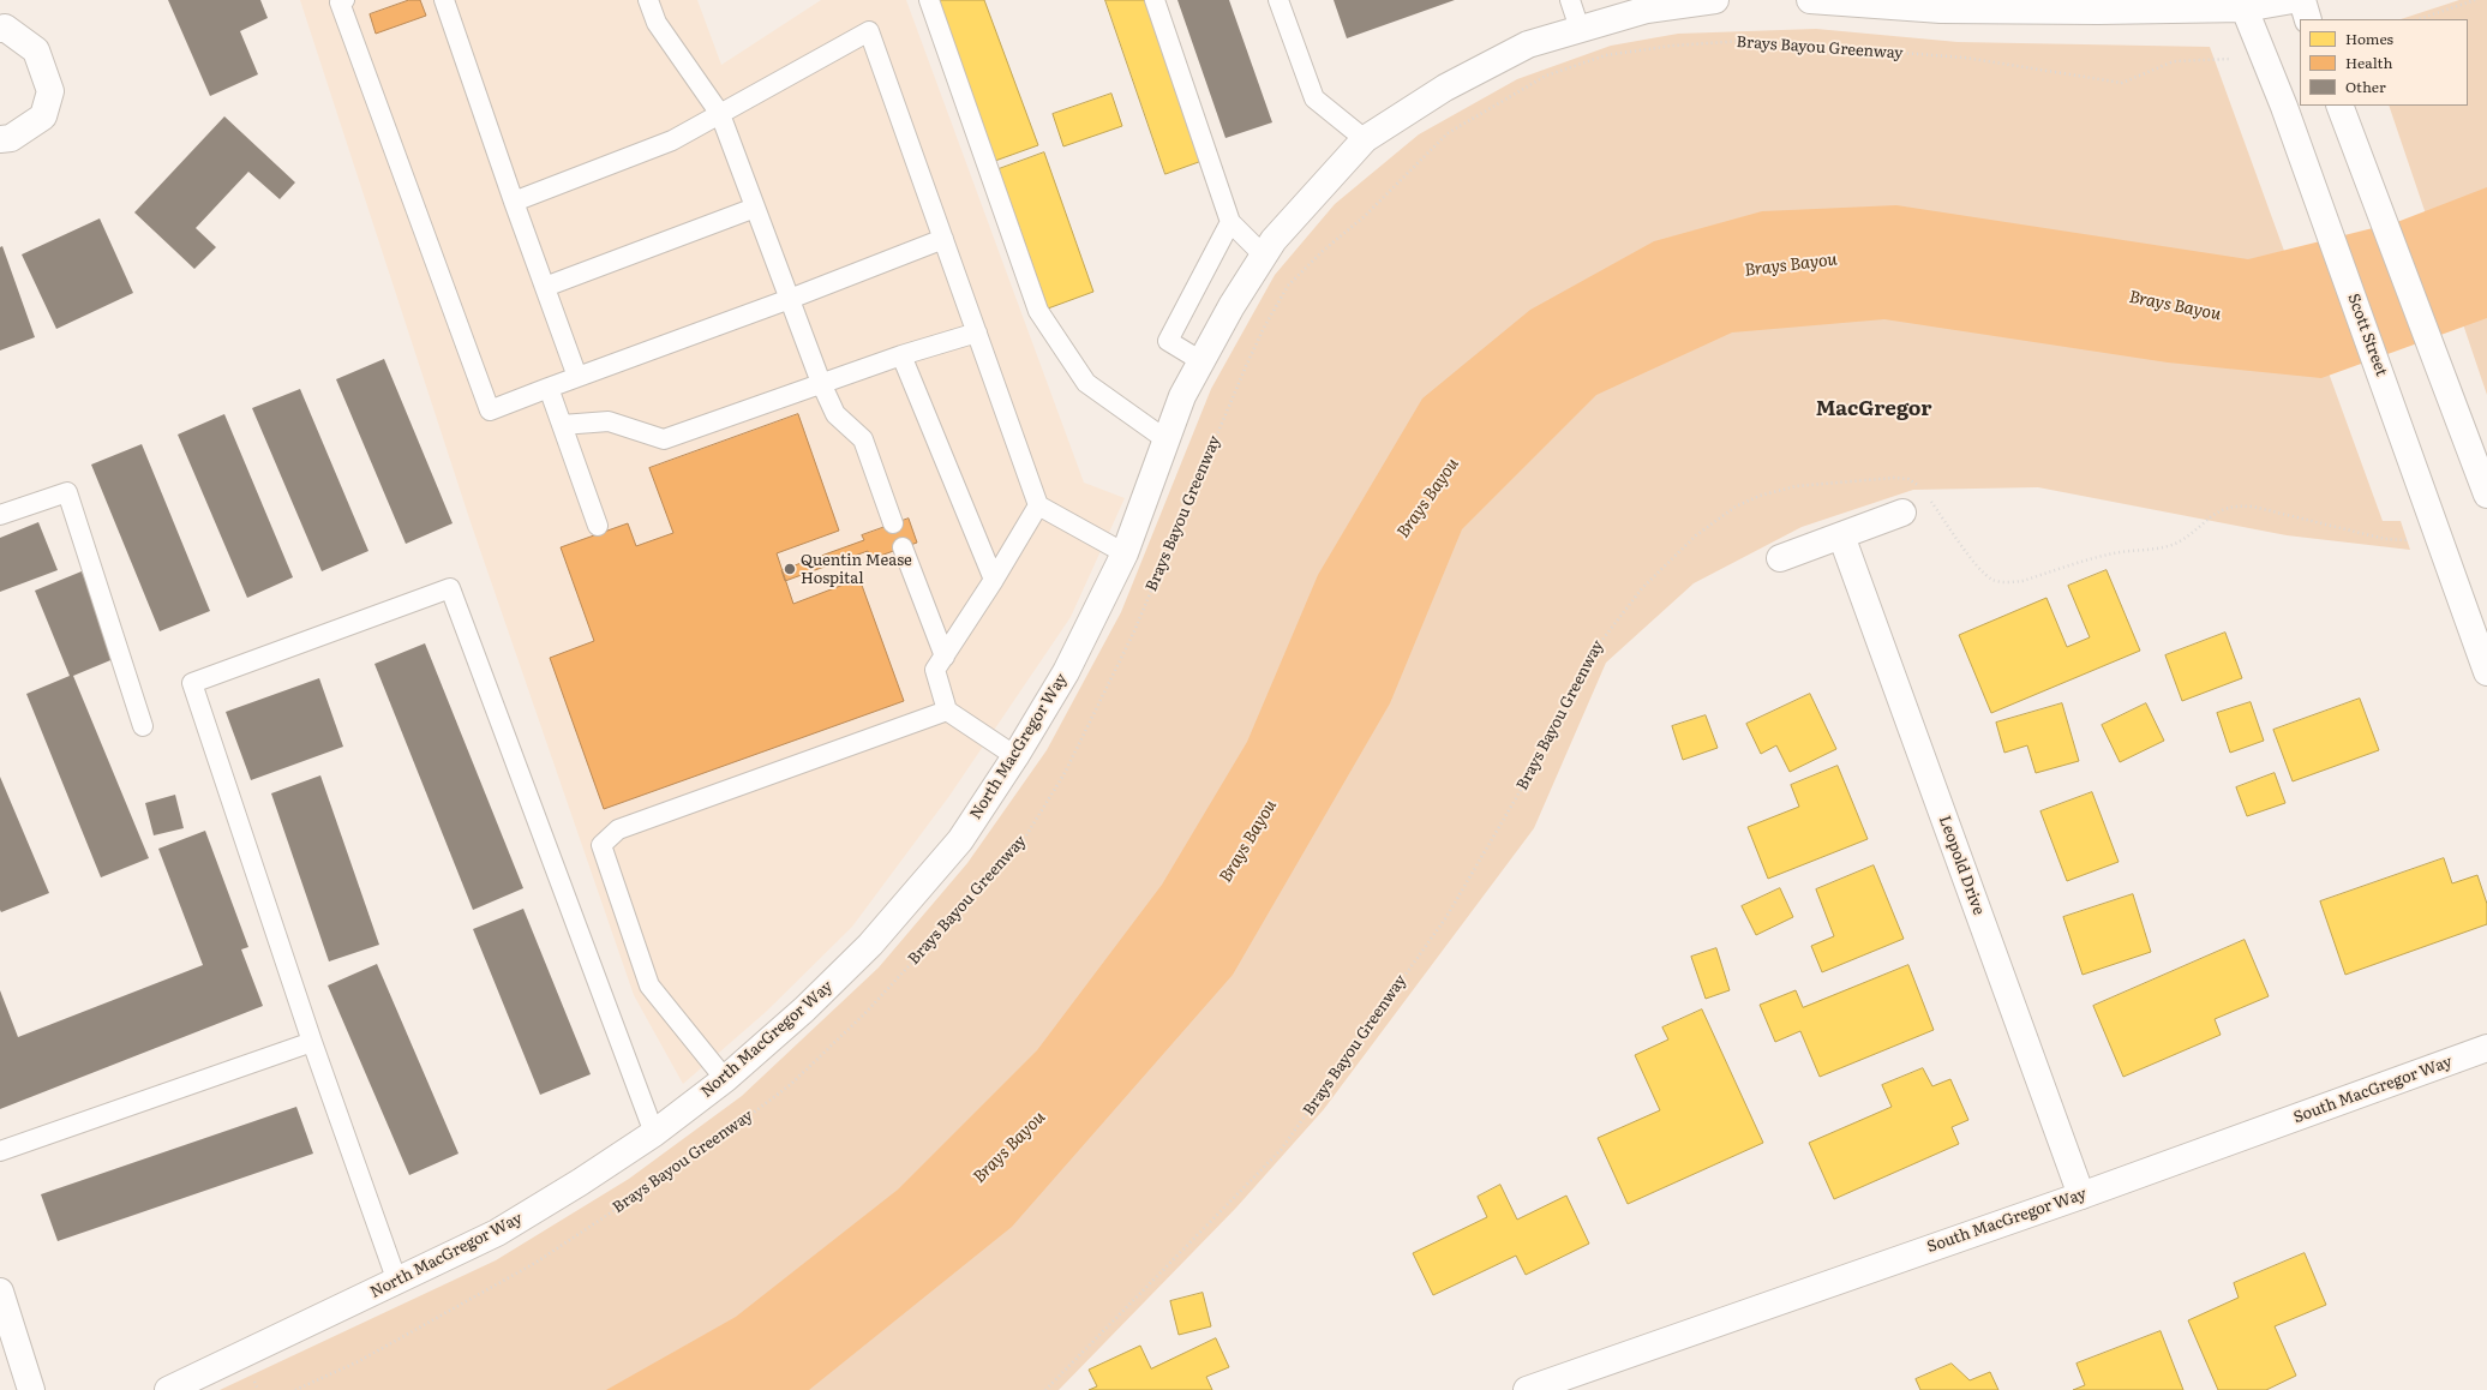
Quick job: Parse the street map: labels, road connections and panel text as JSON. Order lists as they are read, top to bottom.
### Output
{
  "streets": {
    "main road": [
      "Scott Street",
      "North MacGregor Way",
      "Leopold Drive",
      "South MacGregor Way"
    ],
    "path": ["Brays Bayou Greenway"]
  },
  "crossings": [
    ["Leopold Drive", "South MacGregor Way"]
  ],
  "districts": ["MacGregor"],
  "water": ["Brays Bayou"],
  "places": ["Quentin Mease Hospital"],
  "legend": ["Homes", "Health", "Other"]
}
